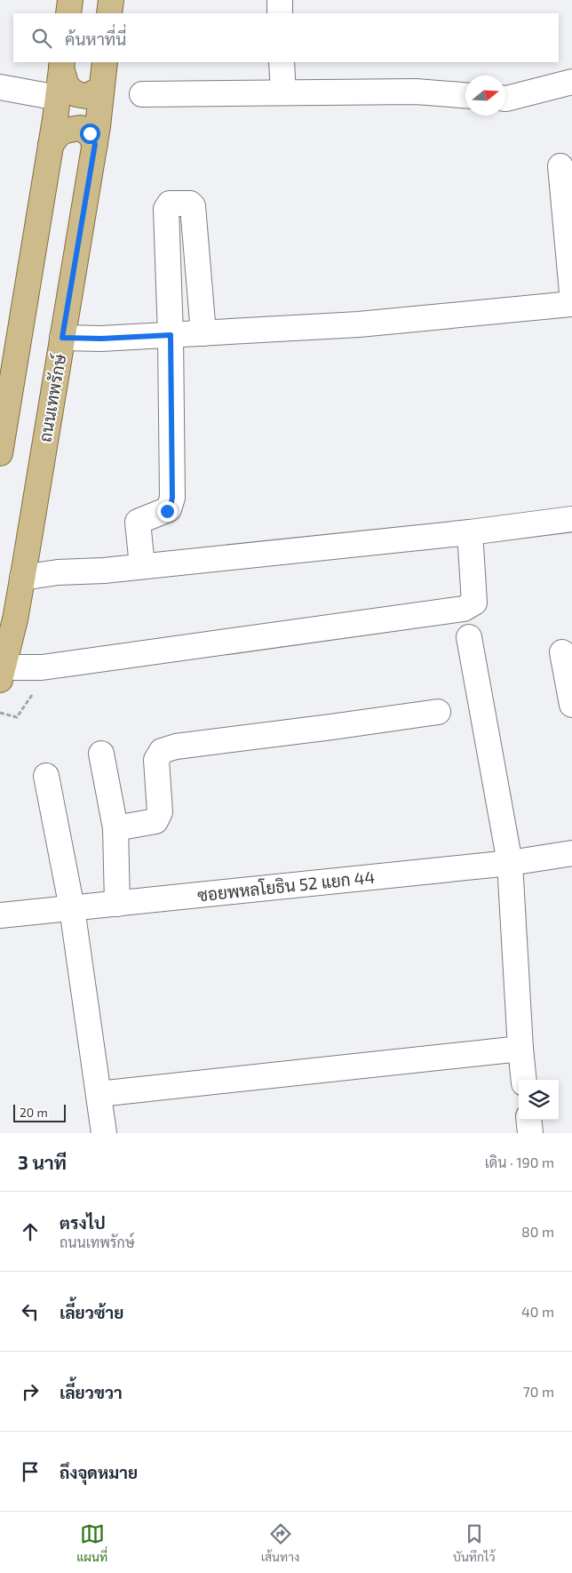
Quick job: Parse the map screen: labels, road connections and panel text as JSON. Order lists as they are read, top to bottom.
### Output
{
  "streets": {
    "main road": ["ถนนเทพรักษ์"],
    "street": ["ซอยพหลโยธิน 52 แยก 44"]
  },
  "scale_bar": "20 m",
  "north": "right",
  "page": {
    "search": "ค้นหาที่นี่",
    "scale": "20 m",
    "heading": ["3 นาที", "เดิน · 190 m"],
    "list": [
      ["ตรงไป", "ถนนเทพรักษ์", "80 m"],
      ["เลี้ยวซ้าย", "40 m"],
      ["เลี้ยวขวา", "70 m"],
      "ถึงจุดหมาย"
    ],
    "nav": ["แผนที่", "เส้นทาง", "บันทึกไว้"]
  }
}
